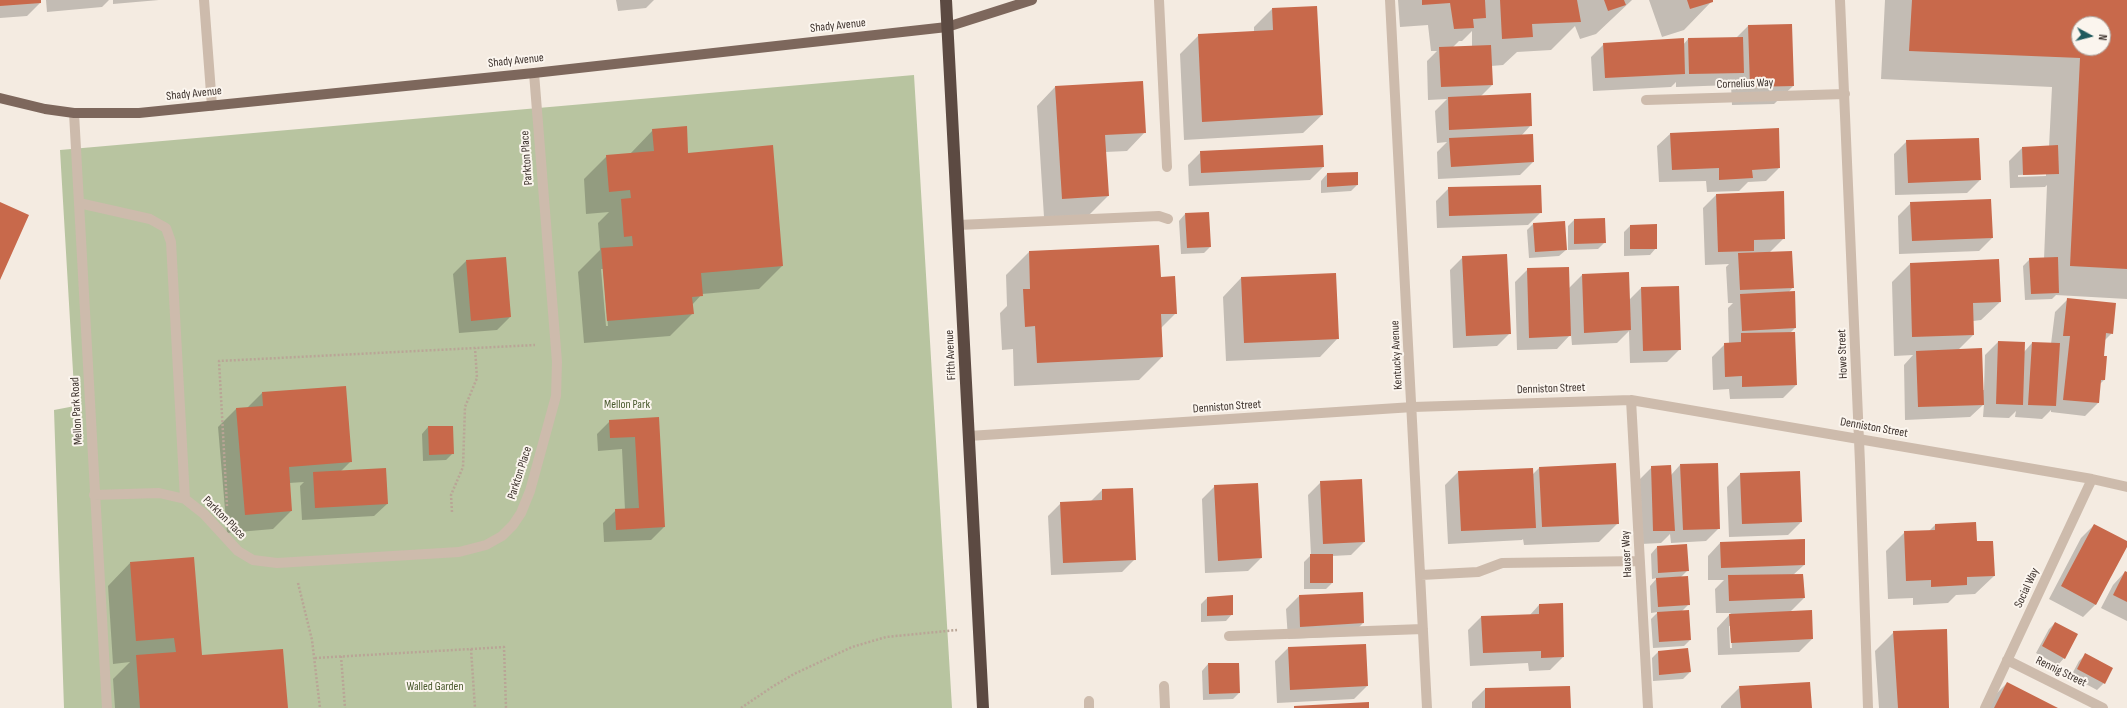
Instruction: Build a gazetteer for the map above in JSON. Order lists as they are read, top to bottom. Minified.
{"streets":{"highway":["Fifth Avenue"],"main road":["Shady Avenue"],"street":["Cornelius Way","Parkton Place","Howe Street","Kentucky Avenue","Denniston Street","Mellon Park Road","Hauser Way","Social Way","Rennig Street"]},"crossings":[["Shady Avenue","Parkton Place"],["Shady Avenue","Fifth Avenue"],["Shady Avenue","Mellon Park Road"],["Cornelius Way","Howe Street"],["Parkton Place","Mellon Park Road"],["Howe Street","Denniston Street"],["Fifth Avenue","Denniston Street"],["Kentucky Avenue","Denniston Street"],["Denniston Street","Hauser Way"],["Denniston Street","Social Way"],["Social Way","Rennig Street"]],"parks":["Mellon Park","Walled Garden"],"north":"right"}
